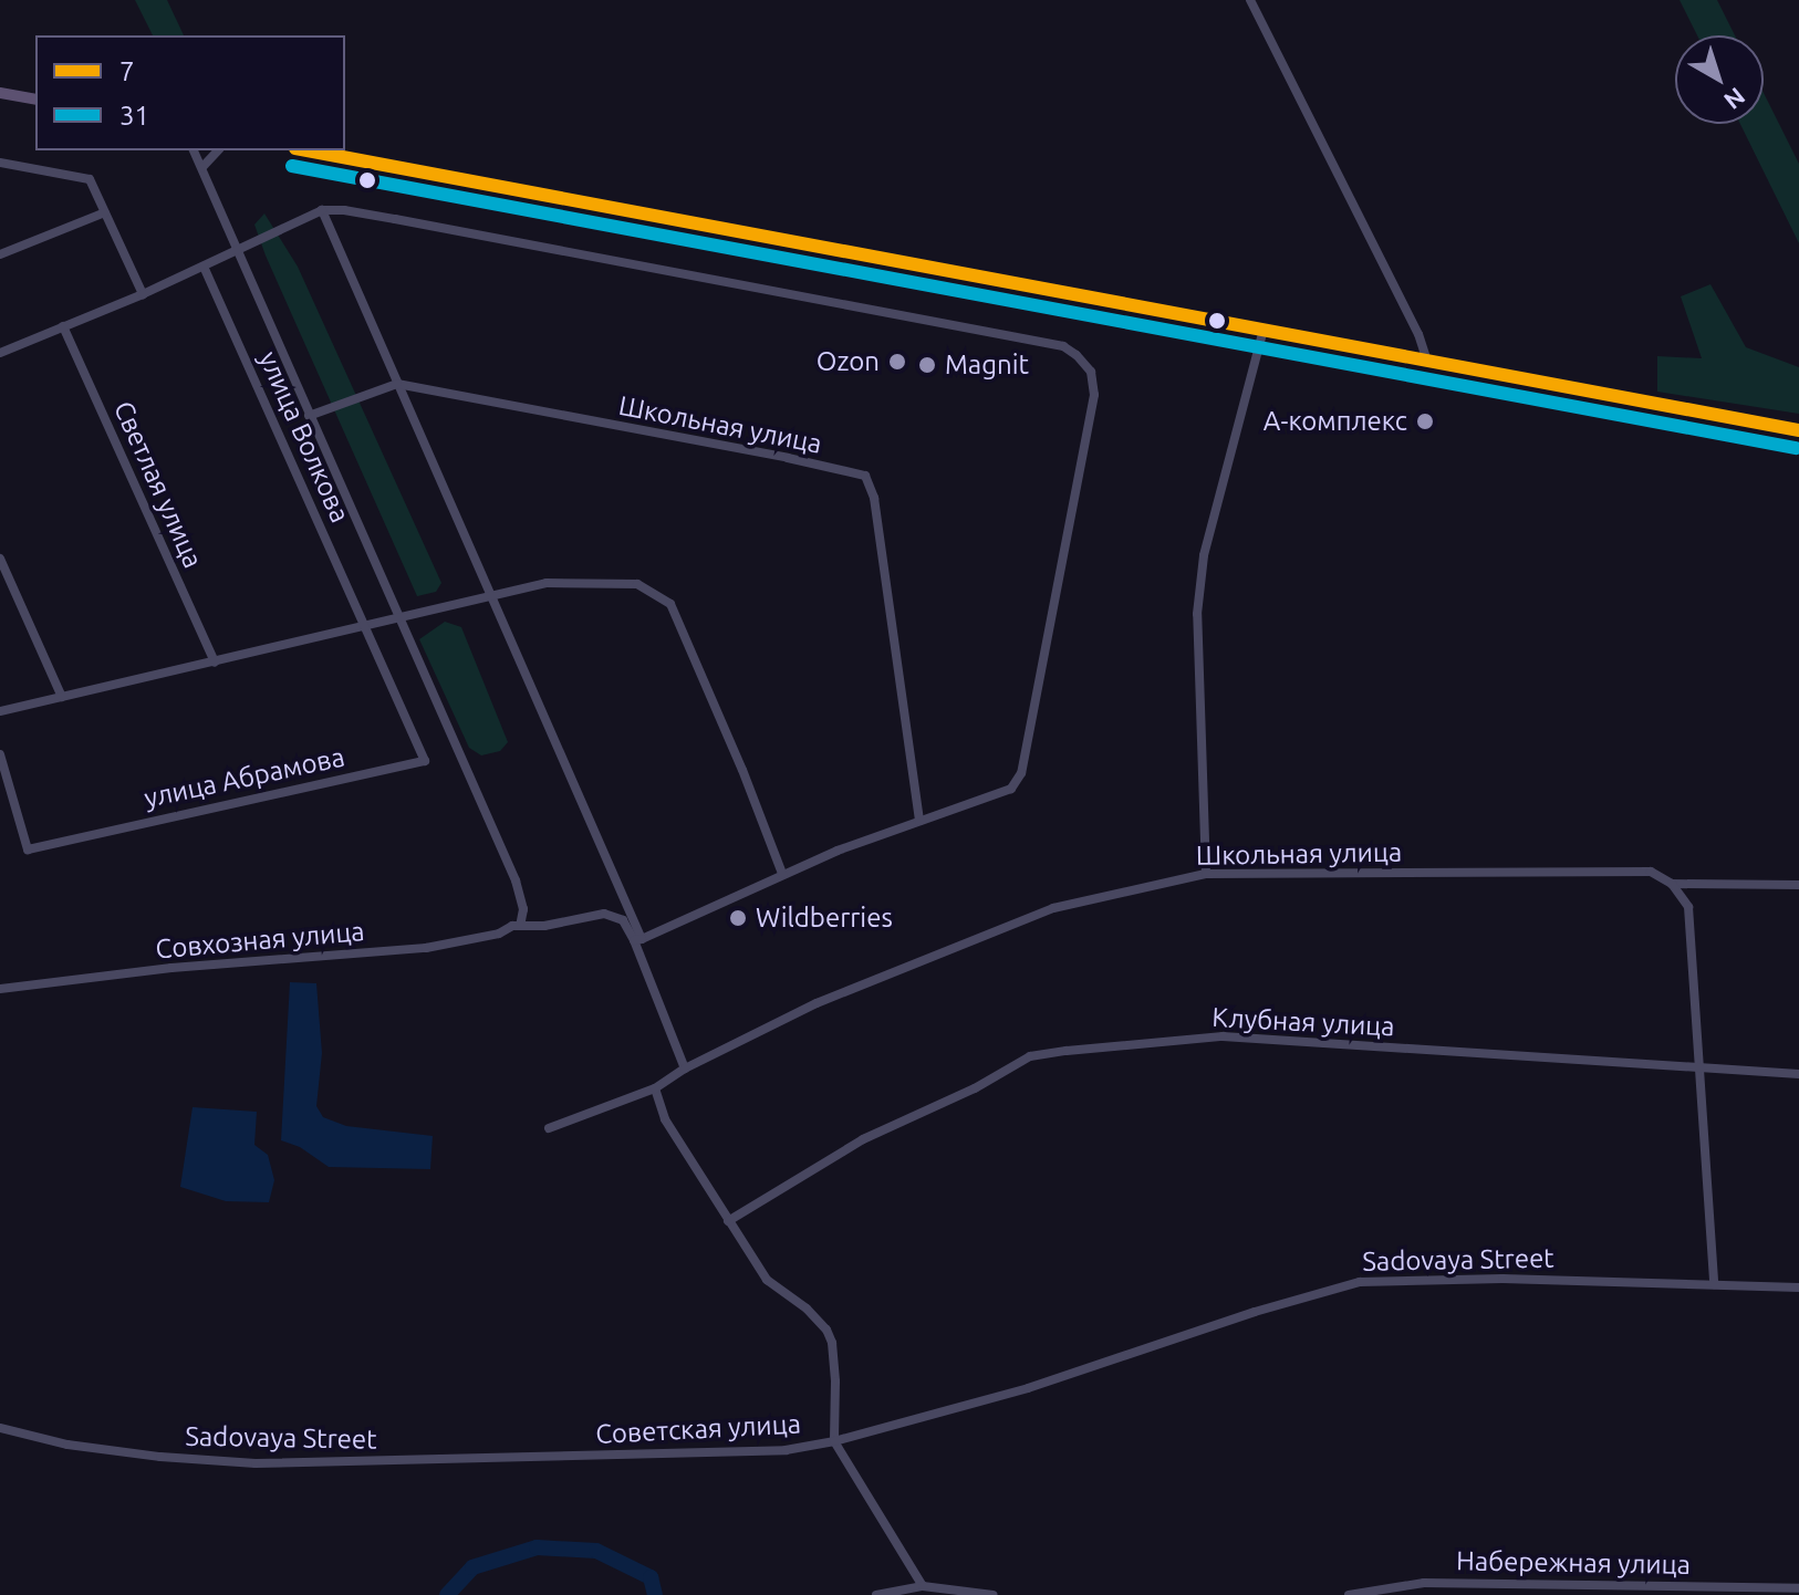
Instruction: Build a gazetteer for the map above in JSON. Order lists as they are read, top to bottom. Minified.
{"streets":{"street":["Школьная улица","улица Волкова","Светлая улица","улица Абрамова","Совхозная улица","Клубная улица","Sadovaya Street","Набережная улица"]},"crossings":[["улица Волкова","улица Абрамова"]],"places":["Ozon","Magnit","А-комплекс","Wildberries"],"lines":["transit line 7","transit line 31"],"legend":["7","31"],"north":"bottom right"}
